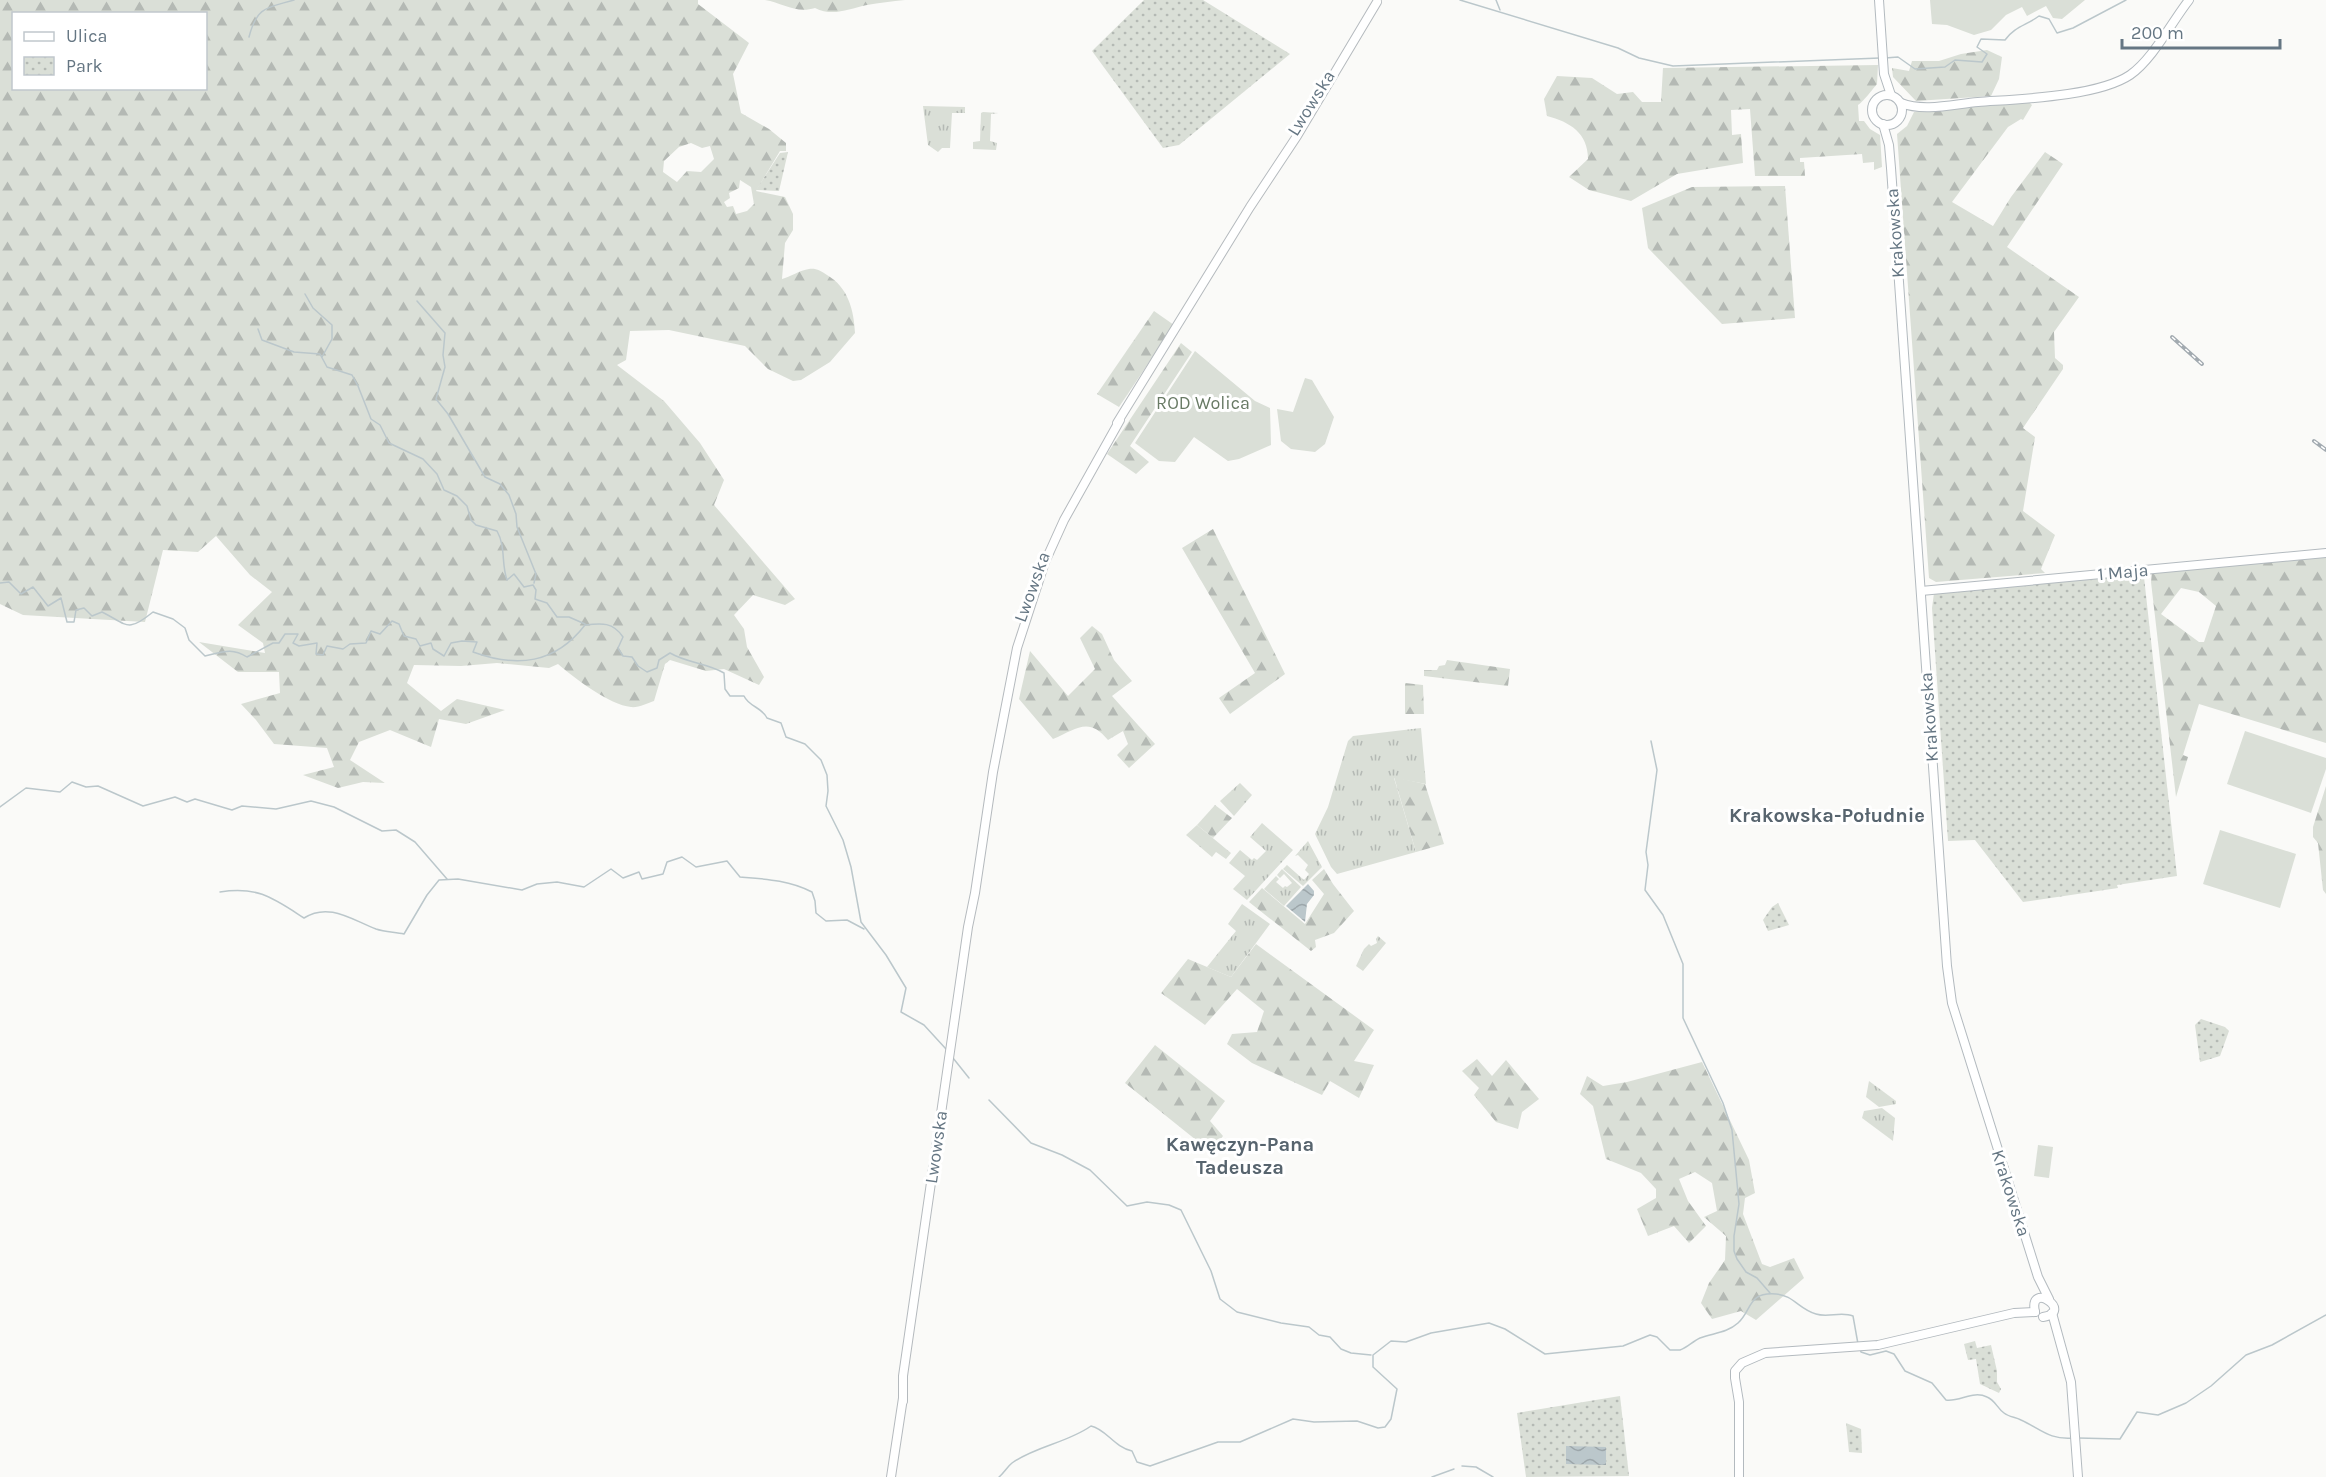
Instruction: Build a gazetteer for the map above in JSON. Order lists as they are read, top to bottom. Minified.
{"streets":{"main road":["Lwowska"],"street":["Krakowska","1 Maja"]},"crossings":[["Krakowska","1 Maja"]],"districts":["Krakowska-Południe","Kawęczyn-Pana Tadeusza"],"parks":["ROD Wolica"],"legend":["Ulica","Park"],"scale_bar":"200 m"}
